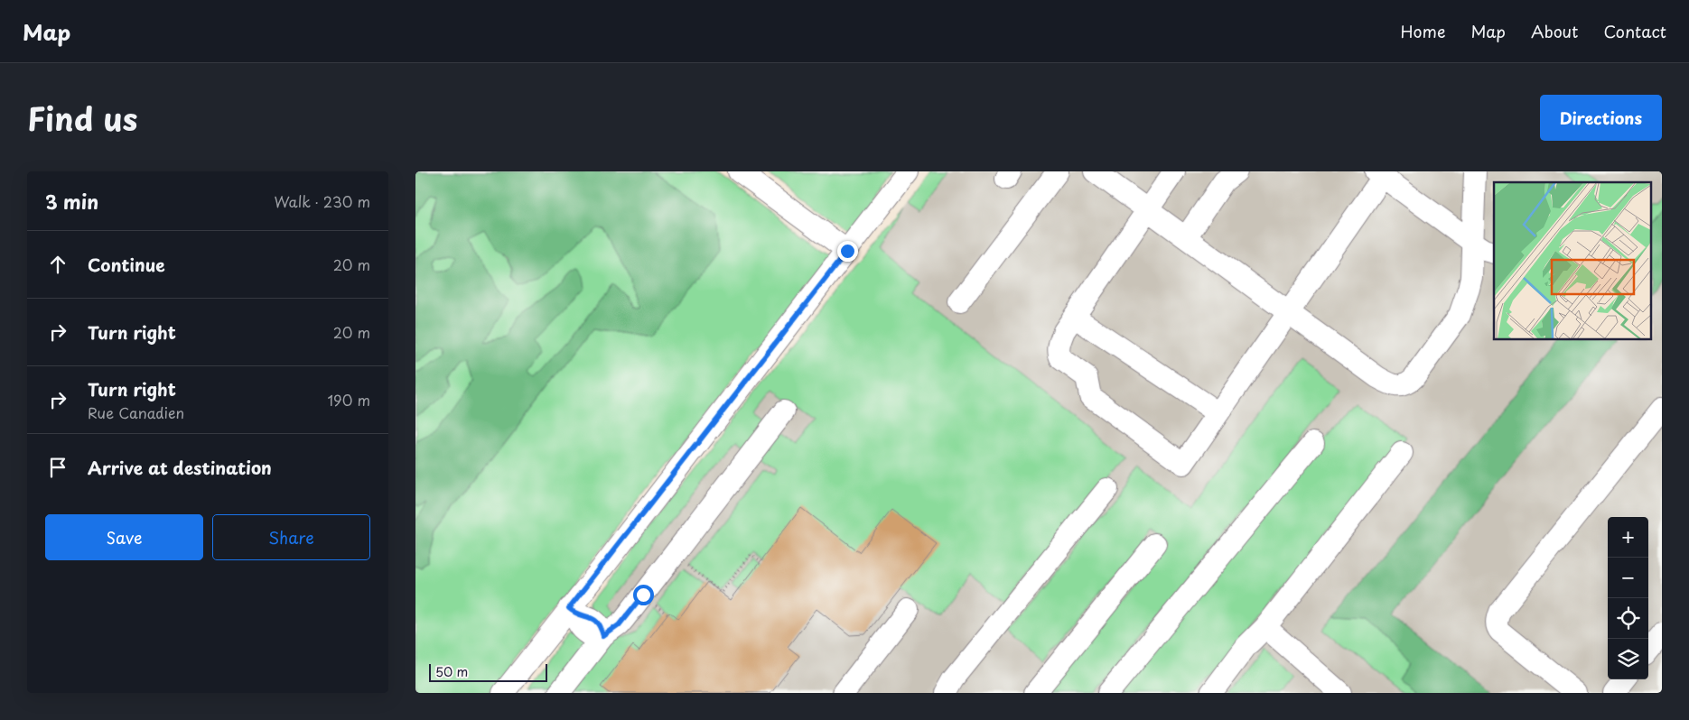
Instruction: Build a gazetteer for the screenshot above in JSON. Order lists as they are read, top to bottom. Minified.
{"scale_bar":"50 m","page":{"header":"Map","nav":["Home","Map","About","Contact"],"title":"Find us","buttons":["Directions",["Save","Share"]],"heading":["3 min","Walk · 230 m"],"list":[["Continue","20 m"],["Turn right","20 m"],["Turn right","Rue Canadien","190 m"],"Arrive at destination"],"map_buttons":["+","−"],"scale":"50 m"}}
